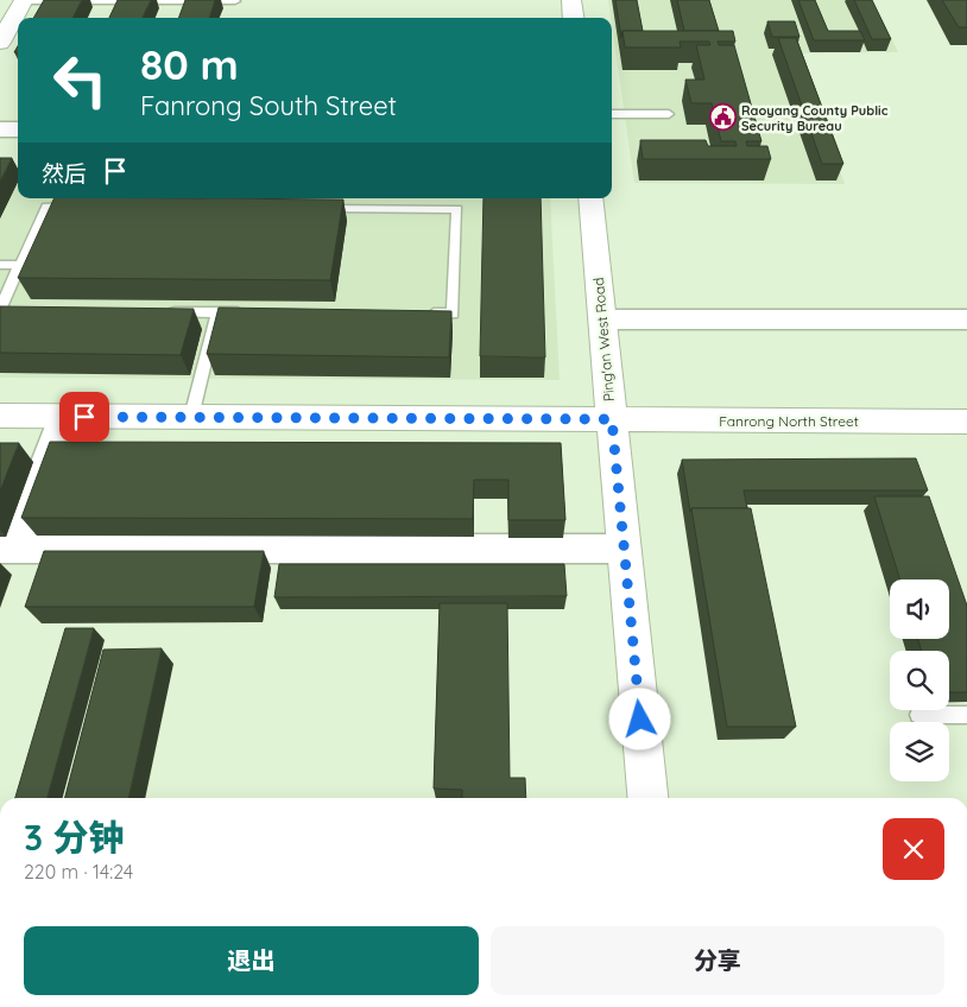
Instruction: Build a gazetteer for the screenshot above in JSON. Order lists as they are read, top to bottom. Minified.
{"streets":{"main road":["Ping'an West Road","Fanrong North Street"]},"crossings":[["Ping'an West Road","Fanrong North Street"]],"places":{"public building":["Raoyang County Public Security Bureau"]},"page":{"turn":["80 m","Fanrong South Street"],"then":"然后","heading":["3 分钟","220 m · 14:24"],"buttons":["退出","分享"]}}
